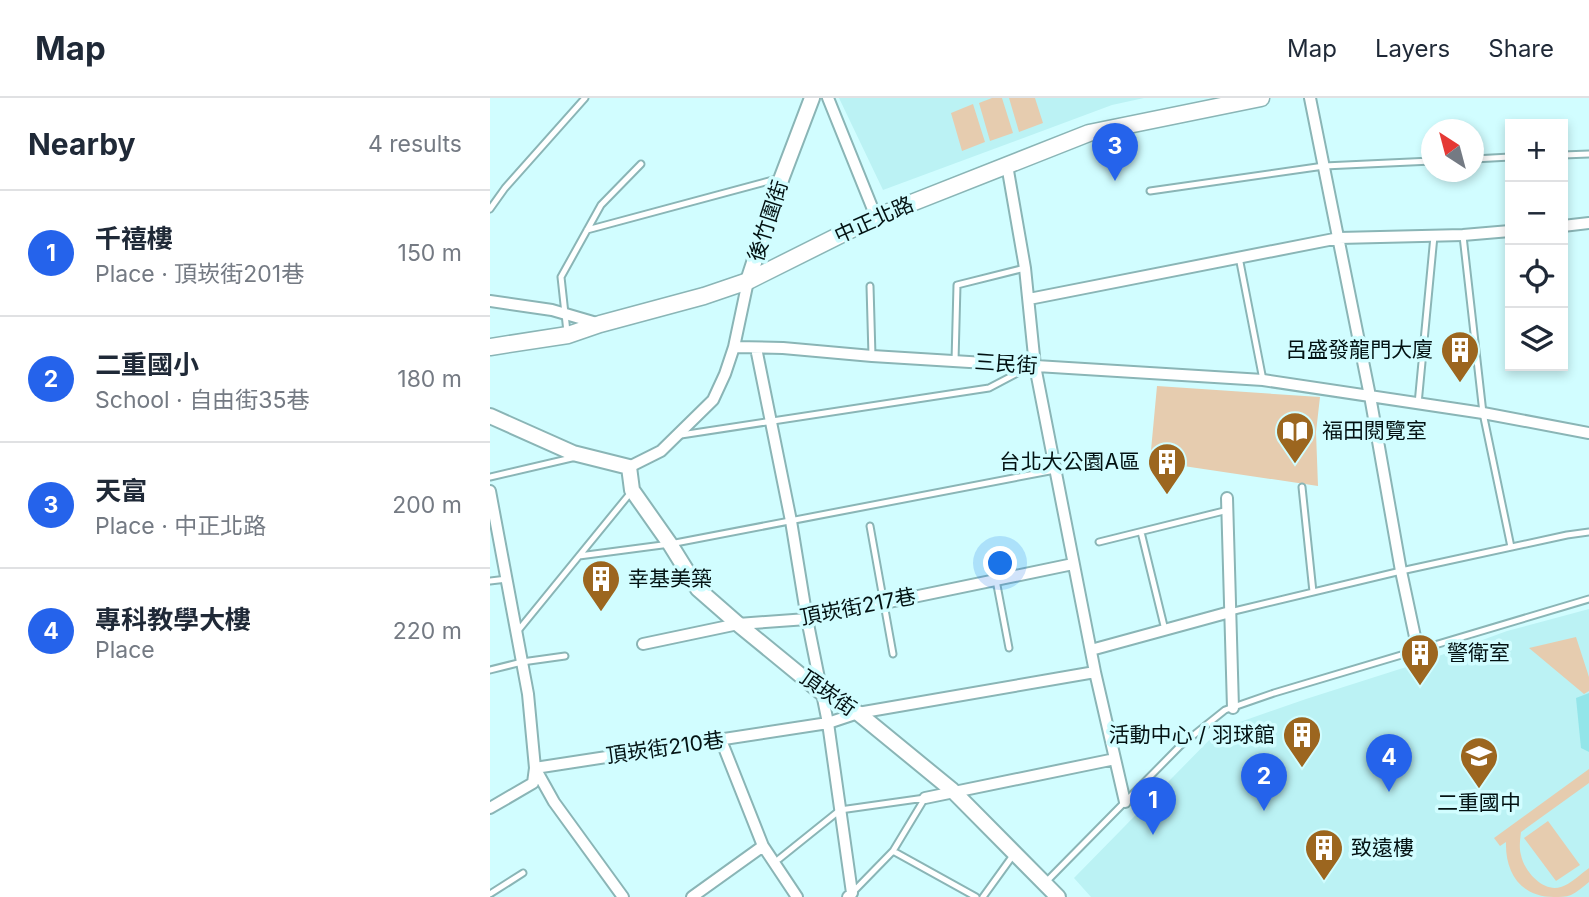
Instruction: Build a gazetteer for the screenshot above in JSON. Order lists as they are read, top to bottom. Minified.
{"streets":{"main road":["中正北路"],"street":["後竹圍街","三民街","頂崁街217巷","頂崁街","頂崁街210巷"]},"crossings":[["中正北路","後竹圍街"],["後竹圍街","三民街"],["頂崁街217巷","頂崁街"],["頂崁街","頂崁街210巷"]],"places":{"building":["呂盛發龍門大廈","台北大公園A區","幸基美築","警衛室","活動中心 / 羽球館","致遠樓"],"library":["福田閱覽室"],"school or university":["二重國中"]},"north":"top left","page":{"header":"Map","nav":["Map","Layers","Share"],"heading":["Nearby","4 results"],"map_buttons":["+","−"],"pins":["3","4","2","1"],"list":[{"mark":"1","name":"千禧樓","note":"Place · 頂崁街201巷","value":"150 m"},{"mark":"2","name":"二重國小","note":"School · 自由街35巷","value":"180 m"},{"mark":"3","name":"天富","note":"Place · 中正北路","value":"200 m"},{"mark":"4","name":"專科教學大樓","note":"Place","value":"220 m"}]}}
